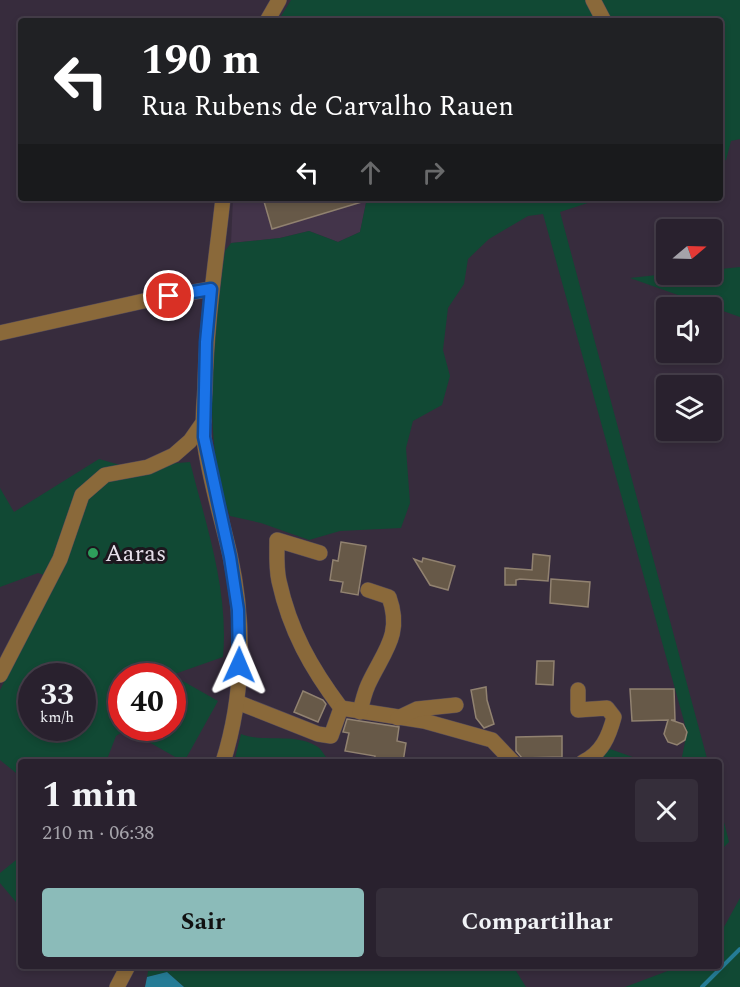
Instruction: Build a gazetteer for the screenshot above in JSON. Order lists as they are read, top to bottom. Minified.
{"places":["Aaras"],"north":"right","page":{"turn":["190 m","Rua Rubens de Carvalho Rauen"],"speed":"33 km/h","limit":"40","heading":["1 min","210 m · 06:38"],"buttons":["Sair","Compartilhar"]}}
